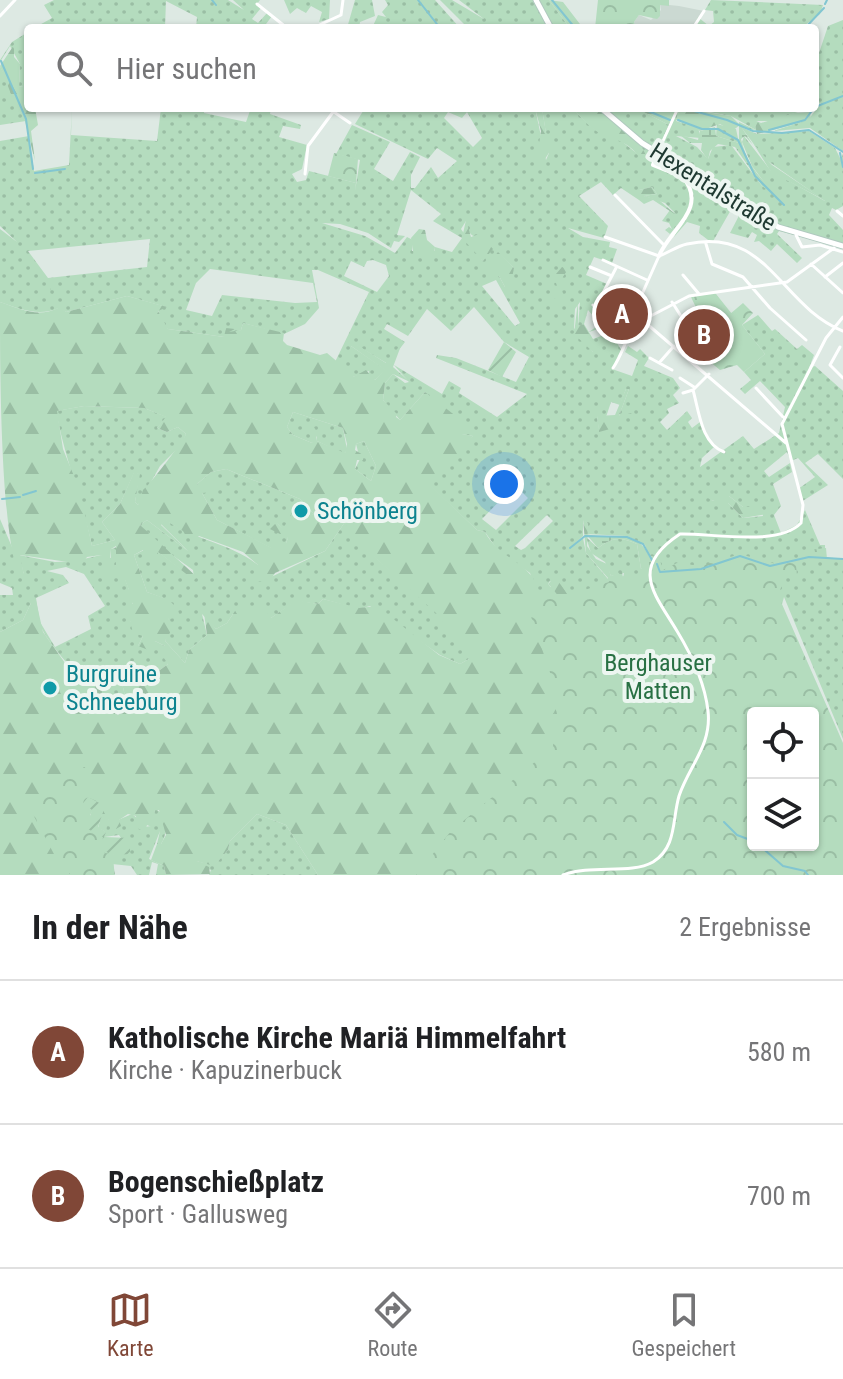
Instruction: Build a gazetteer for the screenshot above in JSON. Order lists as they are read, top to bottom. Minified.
{"streets":{"main road":["Hexentalstraße"]},"parks":["Berghauser Matten"],"places":["Schönberg","Burgruine Schneeburg"],"page":{"search":"Hier suchen","pins":["A","B"],"heading":["In der Nähe","2 Ergebnisse"],"list":[{"mark":"A","name":"Katholische Kirche Mariä Himmelfahrt","note":"Kirche · Kapuzinerbuck","value":"580 m"},{"mark":"B","name":"Bogenschießplatz","note":"Sport · Gallusweg","value":"700 m"}],"nav":["Karte","Route","Gespeichert"]}}
